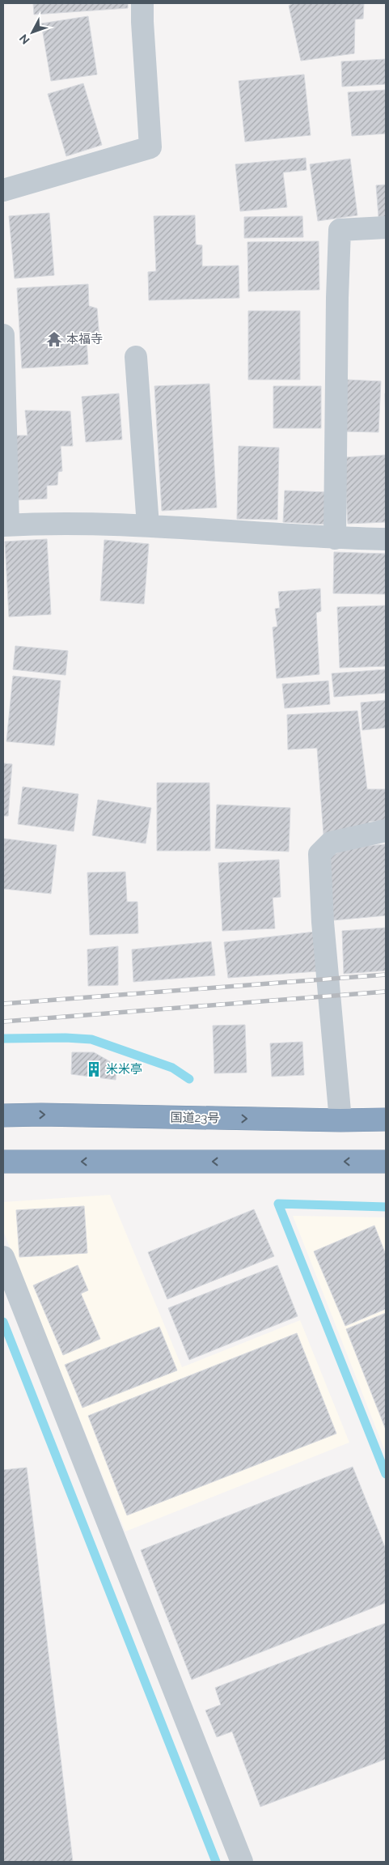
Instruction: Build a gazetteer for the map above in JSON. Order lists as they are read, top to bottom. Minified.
{"streets":{"highway":["国道23号"]},"places":{"temple":["本福寺"],"building":["米米亭"]},"north":"bottom left"}
